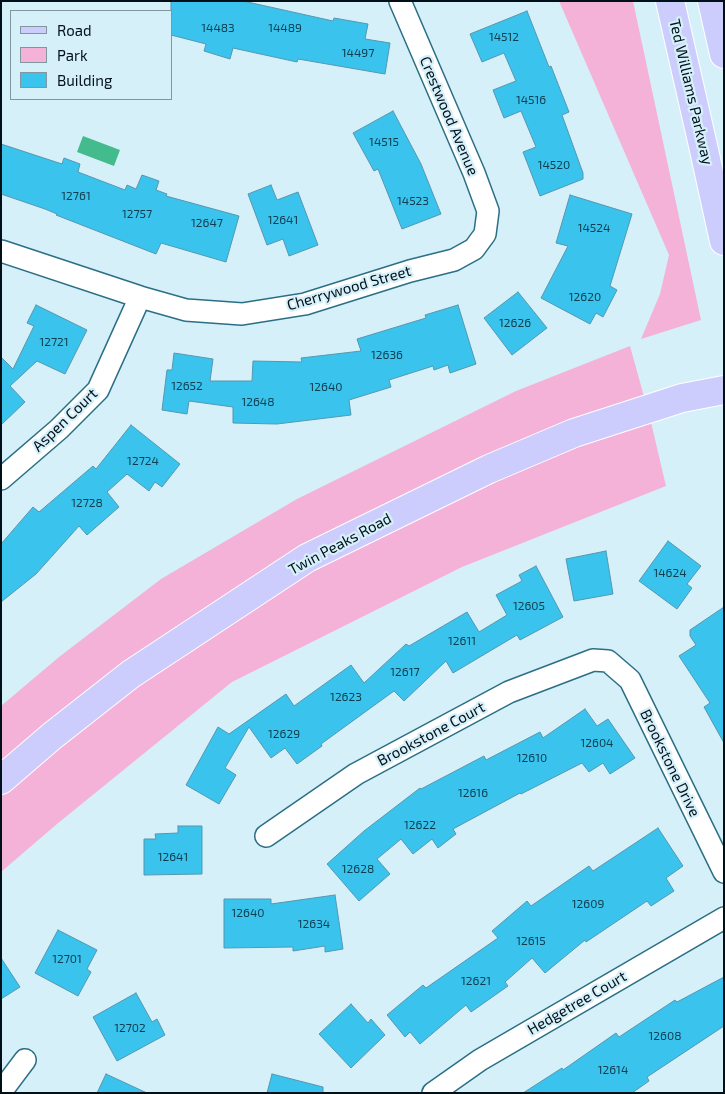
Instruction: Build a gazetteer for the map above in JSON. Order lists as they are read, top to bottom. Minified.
{"streets":{"main road":["Ted Williams Parkway","Twin Peaks Road"],"street":["Crestwood Avenue","Cherrywood Street","Aspen Court","Brookstone Court","Brookstone Drive","Hedgetree Court"]},"crossings":[["Crestwood Avenue","Cherrywood Street"],["Cherrywood Street","Aspen Court"],["Brookstone Court","Brookstone Drive"]],"house_numbers":["14483","14489","14512","14497","14516","14515","14520","12761","14523","12757","12641","12647","14524","12620","12626","12721","12636","12652","12640","12648","12724","12728","14624","12605","12611","12617","12623","12629","12604","12610","12616","12622","12641","12628","12609","12640","12634","12615","12701","12621","12702","12608","12614"],"legend":["Road","Park","Building"]}
